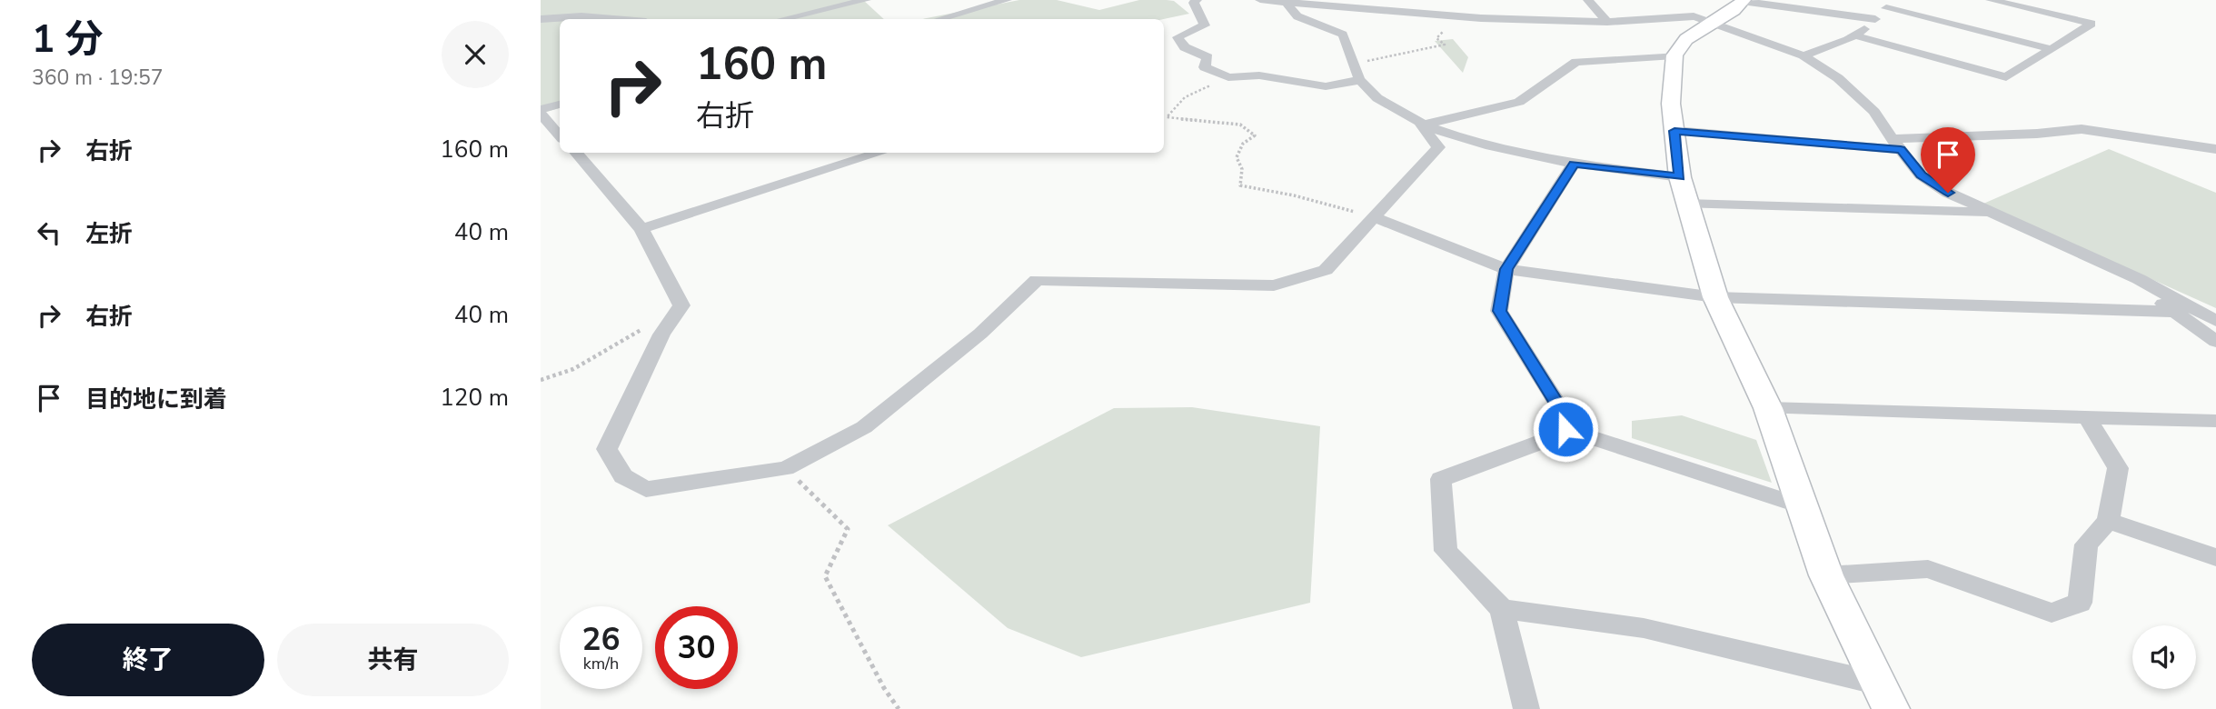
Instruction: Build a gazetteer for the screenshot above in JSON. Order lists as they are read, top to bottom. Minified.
{"page":{"heading":["1 分","360 m · 19:57"],"turn":["160 m","右折"],"list":[{"name":"右折","value":"160 m"},{"name":"左折","value":"40 m"},{"name":"右折","value":"40 m"},{"name":"目的地に到着","value":"120 m"}],"speed":"26 km/h","limit":"30","buttons":["終了","共有"]}}
